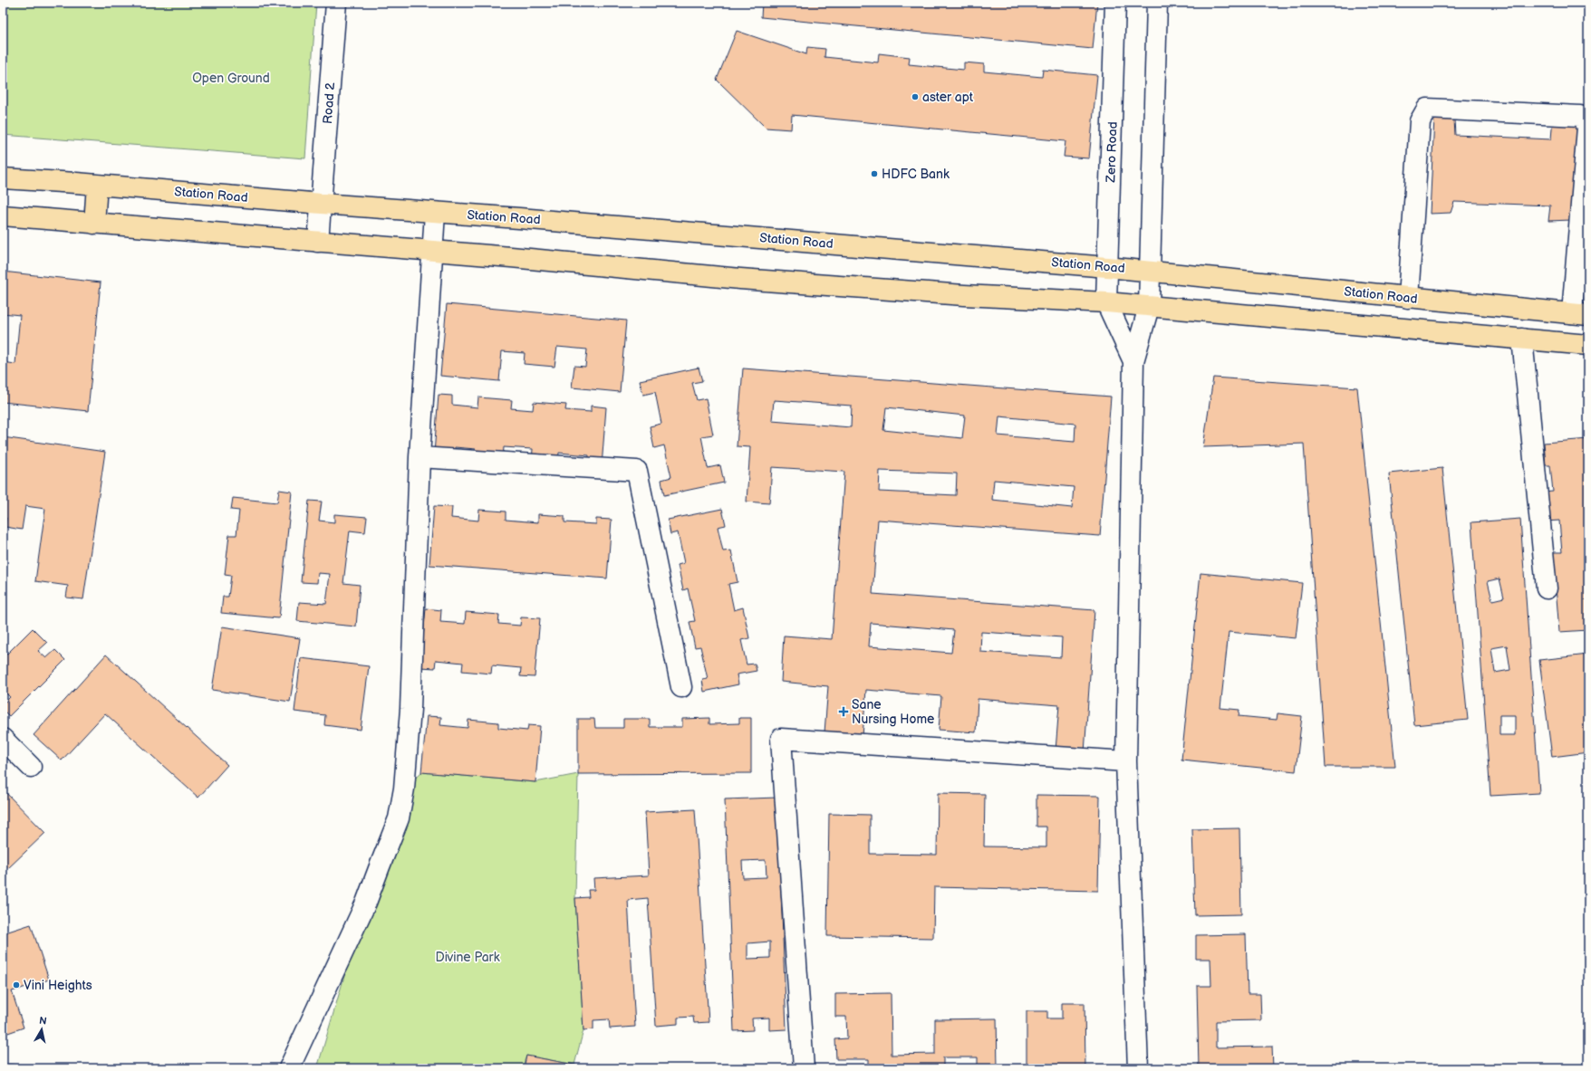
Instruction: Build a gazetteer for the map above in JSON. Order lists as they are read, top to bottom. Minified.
{"streets":{"main road":["Station Road"],"street":["Road 2","Zero Road"]},"crossings":[["Road 2","Station Road"],["Zero Road","Station Road"]],"parks":["Open Ground","Divine Park"],"places":{"other":["aster apt","HDFC Bank","Vini Heights"],"health":["Sane Nursing Home"]},"north":"top"}
